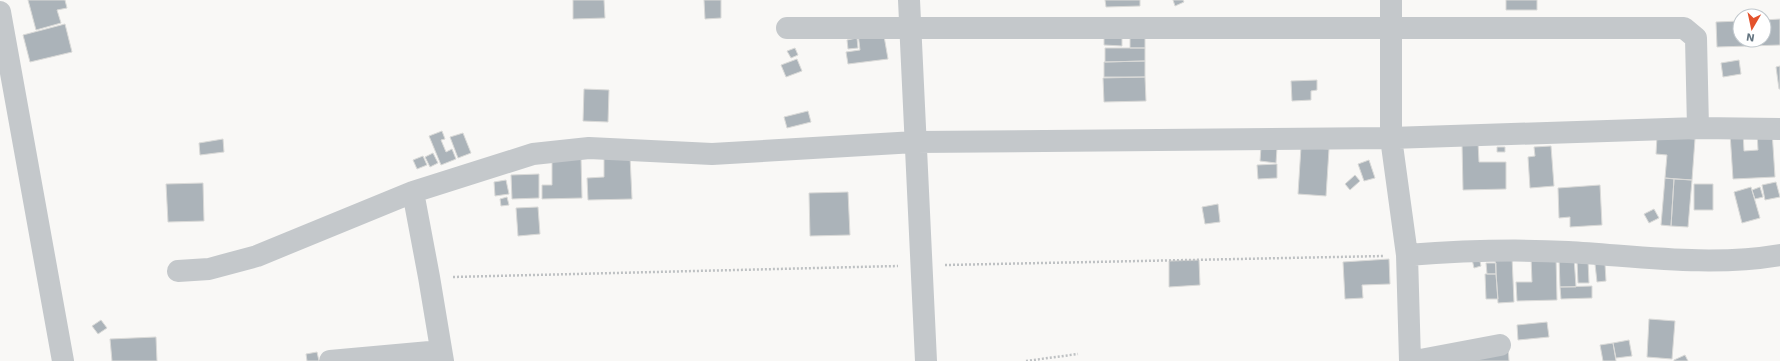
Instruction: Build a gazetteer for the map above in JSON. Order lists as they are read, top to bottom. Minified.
{"north":"bottom"}
